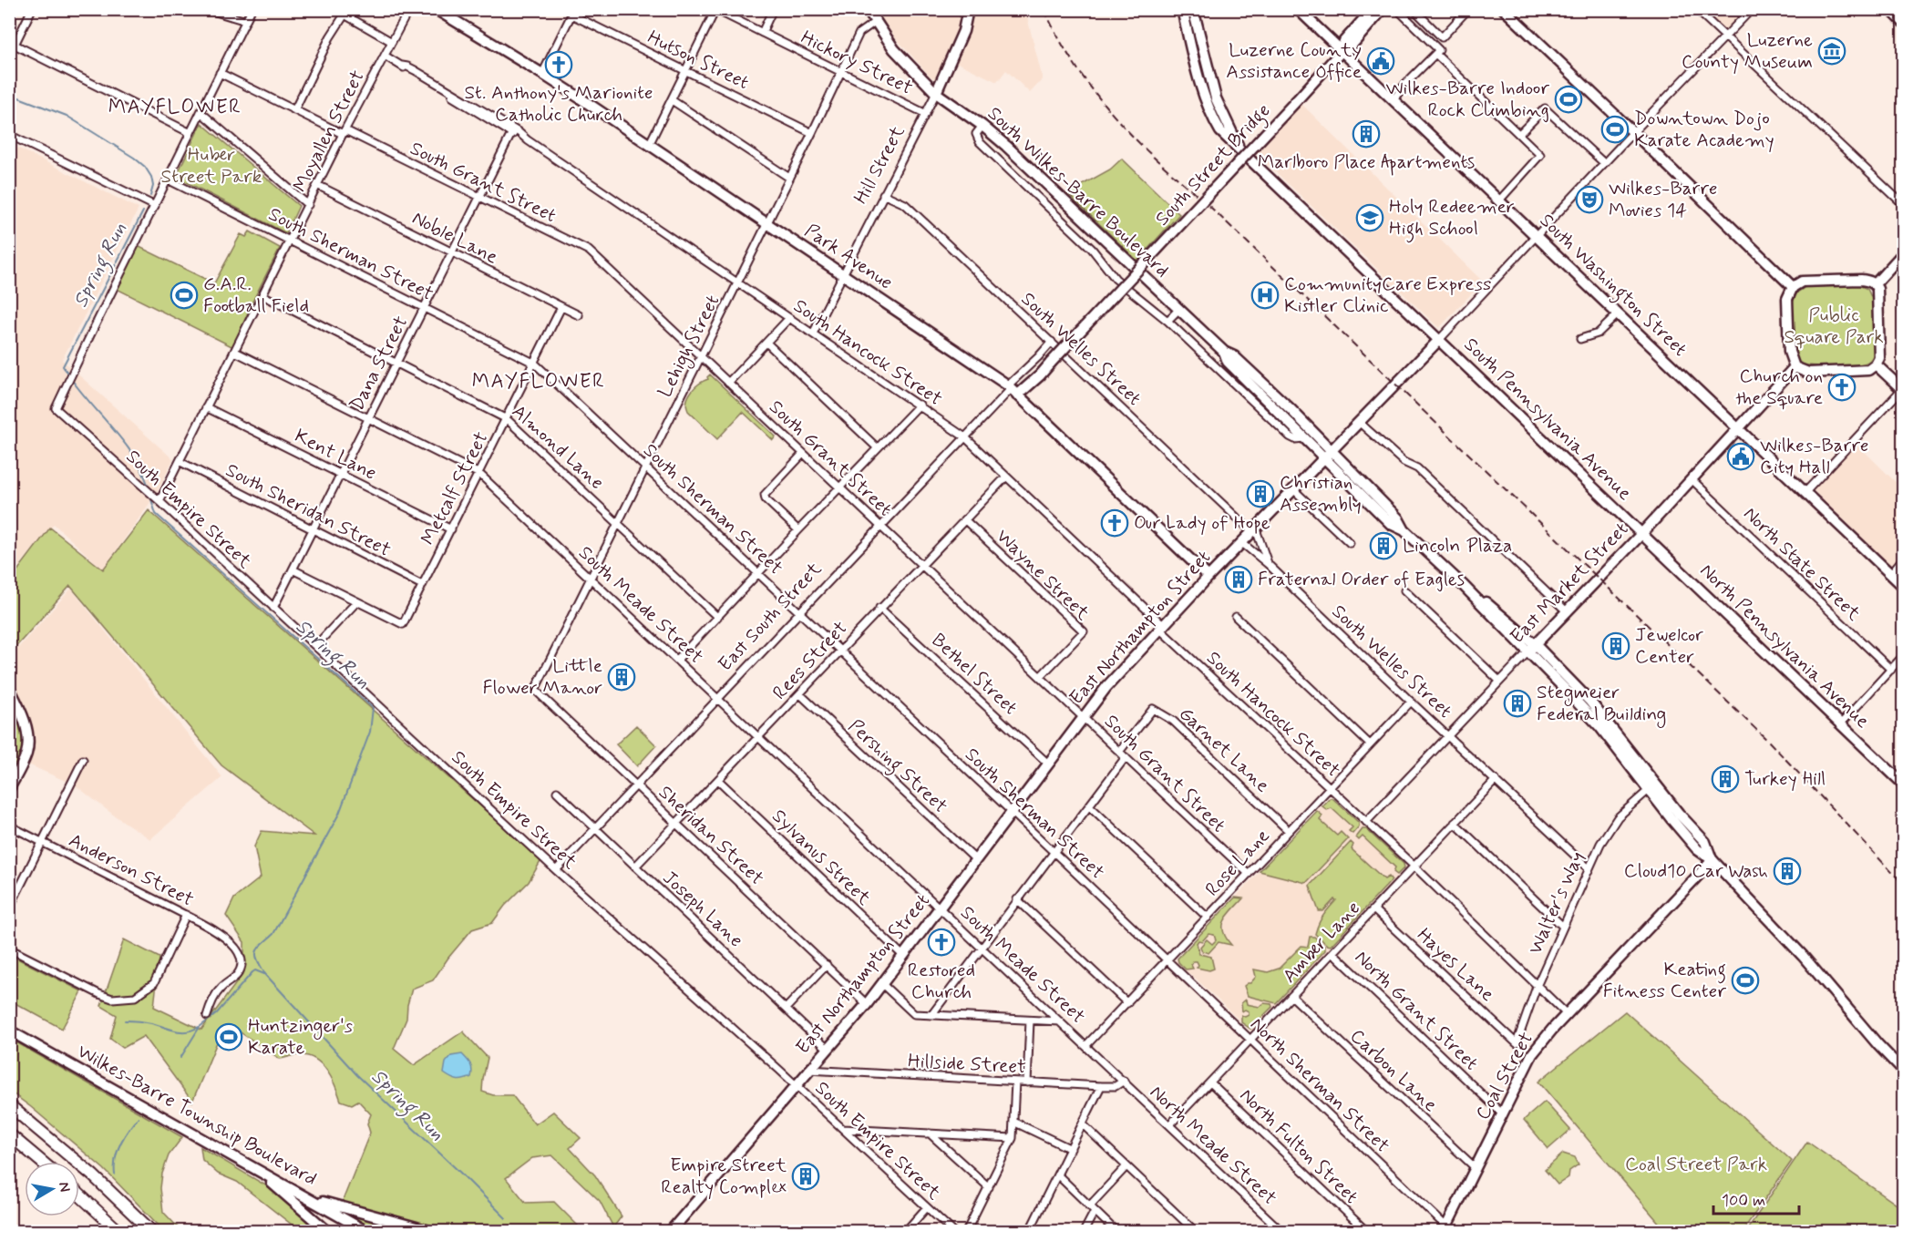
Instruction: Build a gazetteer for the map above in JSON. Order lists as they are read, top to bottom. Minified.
{"streets":{"main road":["Hill Street","South Street Bridge","South Wilkes-Barre Boulevard","Park Avenue","South Washington Street","South Pennsylvania Avenue","East Market Street","East Northampton Street","North Pennsylvania Avenue","Coal Street","Wilkes-Barre Township Boulevard"],"street":["Hutson Street","Hickory Street","Moyallen Street","South Grant Street","Noble Lane","South Sherman Street","Lehigh Street","South Welles Street","South Hancock Street","Dana Street","Almond Lane","Kent Lane","Metcalf Street","South Empire Street","South Sheridan Street","North State Street","Wayne Street","South Meade Street","East South Street","Rees Street","Bethel Street","Garnet Lane","Pershing Street","Sheridan Street","Sylvanus Street","Rose Lane","Anderson Street","Walter's Way","Joseph Lane","Amber Lane","Hayes Lane","North Grant Street","Hillside Street","Carbon Lane","North Sherman Street","North Meade Street","North Fulton Street"]},"crossings":[["Hutson Street","Lehigh Street"],["Hickory Street","Hill Street"],["Hickory Street","Lehigh Street"],["Moyallen Street","South Grant Street"],["Moyallen Street","Noble Lane"],["Moyallen Street","South Sherman Street"],["Moyallen Street","South Hancock Street"],["Moyallen Street","Almond Lane"],["Moyallen Street","Kent Lane"],["Moyallen Street","South Empire Street"],["Moyallen Street","South Sheridan Street"],["Moyallen Street","South Meade Street"],["Hill Street","South Wilkes-Barre Boulevard"],["Hill Street","Park Avenue"],["Hill Street","South Welles Street"],["Hill Street","South Hancock Street"],["South Street Bridge","Park Avenue"],["South Street Bridge","South Washington Street"],["South Street Bridge","East South Street"],["South Grant Street","Lehigh Street"],["South Grant Street","Dana Street"],["South Grant Street","Wayne Street"],["South Grant Street","East South Street"],["South Grant Street","East Northampton Street"],["South Grant Street","Rees Street"],["South Grant Street","Garnet Lane"],["South Grant Street","Rose Lane"],["South Wilkes-Barre Boulevard","Lehigh Street"],["South Wilkes-Barre Boulevard","East Market Street"],["South Wilkes-Barre Boulevard","East Northampton Street"],["Noble Lane","Dana Street"],["Noble Lane","Metcalf Street"],["South Sherman Street","Lehigh Street"],["South Sherman Street","Dana Street"],["South Sherman Street","Metcalf Street"],["South Sherman Street","East South Street"],["South Sherman Street","East Northampton Street"],["South Sherman Street","Rees Street"],["South Sherman Street","Rose Lane"],["South Sherman Street","North Sherman Street"],["Park Avenue","Lehigh Street"],["Park Avenue","East South Street"],["Park Avenue","East Northampton Street"],["South Washington Street","East Market Street"],["South Washington Street","East Northampton Street"],["Lehigh Street","South Hancock Street"],["Lehigh Street","Almond Lane"],["Lehigh Street","South Meade Street"],["Lehigh Street","Sheridan Street"],["South Welles Street","East Market Street"],["South Welles Street","East South Street"],["South Welles Street","East Northampton Street"],["South Welles Street","Rose Lane"],["South Welles Street","Walter's Way"],["South Welles Street","Amber Lane"],["South Hancock Street","Dana Street"],["South Hancock Street","East Market Street"],["South Hancock Street","East South Street"],["South Hancock Street","East Northampton Street"],["South Hancock Street","Rees Street"],["South Hancock Street","Rose Lane"],["South Hancock Street","Walter's Way"],["South Hancock Street","Amber Lane"],["South Hancock Street","Coal Street"],["Dana Street","Almond Lane"],["Dana Street","Kent Lane"],["Dana Street","South Empire Street"],["Dana Street","South Sheridan Street"],["Dana Street","South Meade Street"],["South Pennsylvania Avenue","East Market Street"],["South Pennsylvania Avenue","East Northampton Street"],["South Pennsylvania Avenue","North Pennsylvania Avenue"],["Almond Lane","Metcalf Street"],["Kent Lane","Metcalf Street"],["Metcalf Street","South Sheridan Street"],["Metcalf Street","South Meade Street"],["South Empire Street","East South Street"],["South Empire Street","East Northampton Street"],["North State Street","East Market Street"],["Wayne Street","Rees Street"],["East Market Street","North Pennsylvania Avenue"],["South Meade Street","East South Street"],["South Meade Street","East Northampton Street"],["South Meade Street","Rees Street"],["South Meade Street","Rose Lane"],["South Meade Street","Hillside Street"],["South Meade Street","North Meade Street"],["East South Street","Sheridan Street"],["East South Street","Joseph Lane"],["East Northampton Street","Bethel Street"],["East Northampton Street","Pershing Street"],["East Northampton Street","Sheridan Street"],["East Northampton Street","Sylvanus Street"],["East Northampton Street","Joseph Lane"],["East Northampton Street","Hillside Street"],["Rees Street","Bethel Street"],["Rees Street","Pershing Street"],["Rees Street","Sheridan Street"],["Rees Street","Sylvanus Street"],["Rees Street","Joseph Lane"],["Garnet Lane","Rose Lane"],["Rose Lane","North Sherman Street"],["Walter's Way","Hayes Lane"],["Amber Lane","Hayes Lane"],["Amber Lane","North Grant Street"],["Amber Lane","Carbon Lane"],["Amber Lane","North Sherman Street"],["Amber Lane","North Meade Street"],["Amber Lane","North Fulton Street"],["North Grant Street","Coal Street"],["Hillside Street","North Meade Street"],["Carbon Lane","Coal Street"],["Coal Street","North Sherman Street"]],"districts":["MAYFLOWER","MAYFLOWER"],"water":["Spring Run"],"parks":["Huber Street Park","Public Square Park","Coal Street Park"],"places":{"museum":["Luzerne County Museum"],"public building":["Luzerne County Assistance Office","Wilkes-Barre City Hall"],"church":["St. Anthony's Marionite Catholic Church","Church on the Square","Our Lady of Hope","Restored Church"],"sports":["Wilkes-Barre Indoor Rock Climbing","Downtown Dojo Karate Academy","G.A.R. Football Field","Keating Fitness Center","Huntzinger's Karate"],"building":["Marlboro Place Apartments","Christian Assembly","Lincoln Plaza","Fraternal Order of Eagles","Jewelcor Center","Little Flower Manor","Stegmeier Federal Building","Turkey Hill","Cloud10 Car Wash","Empire Street Realty Complex"],"theatre":["Wilkes-Barre Movies 14"],"school or university":["Holy Redeemer High School"],"hospital":["CommunityCare Express Kistler Clinic"]},"scale_bar":"100 m","north":"right"}
